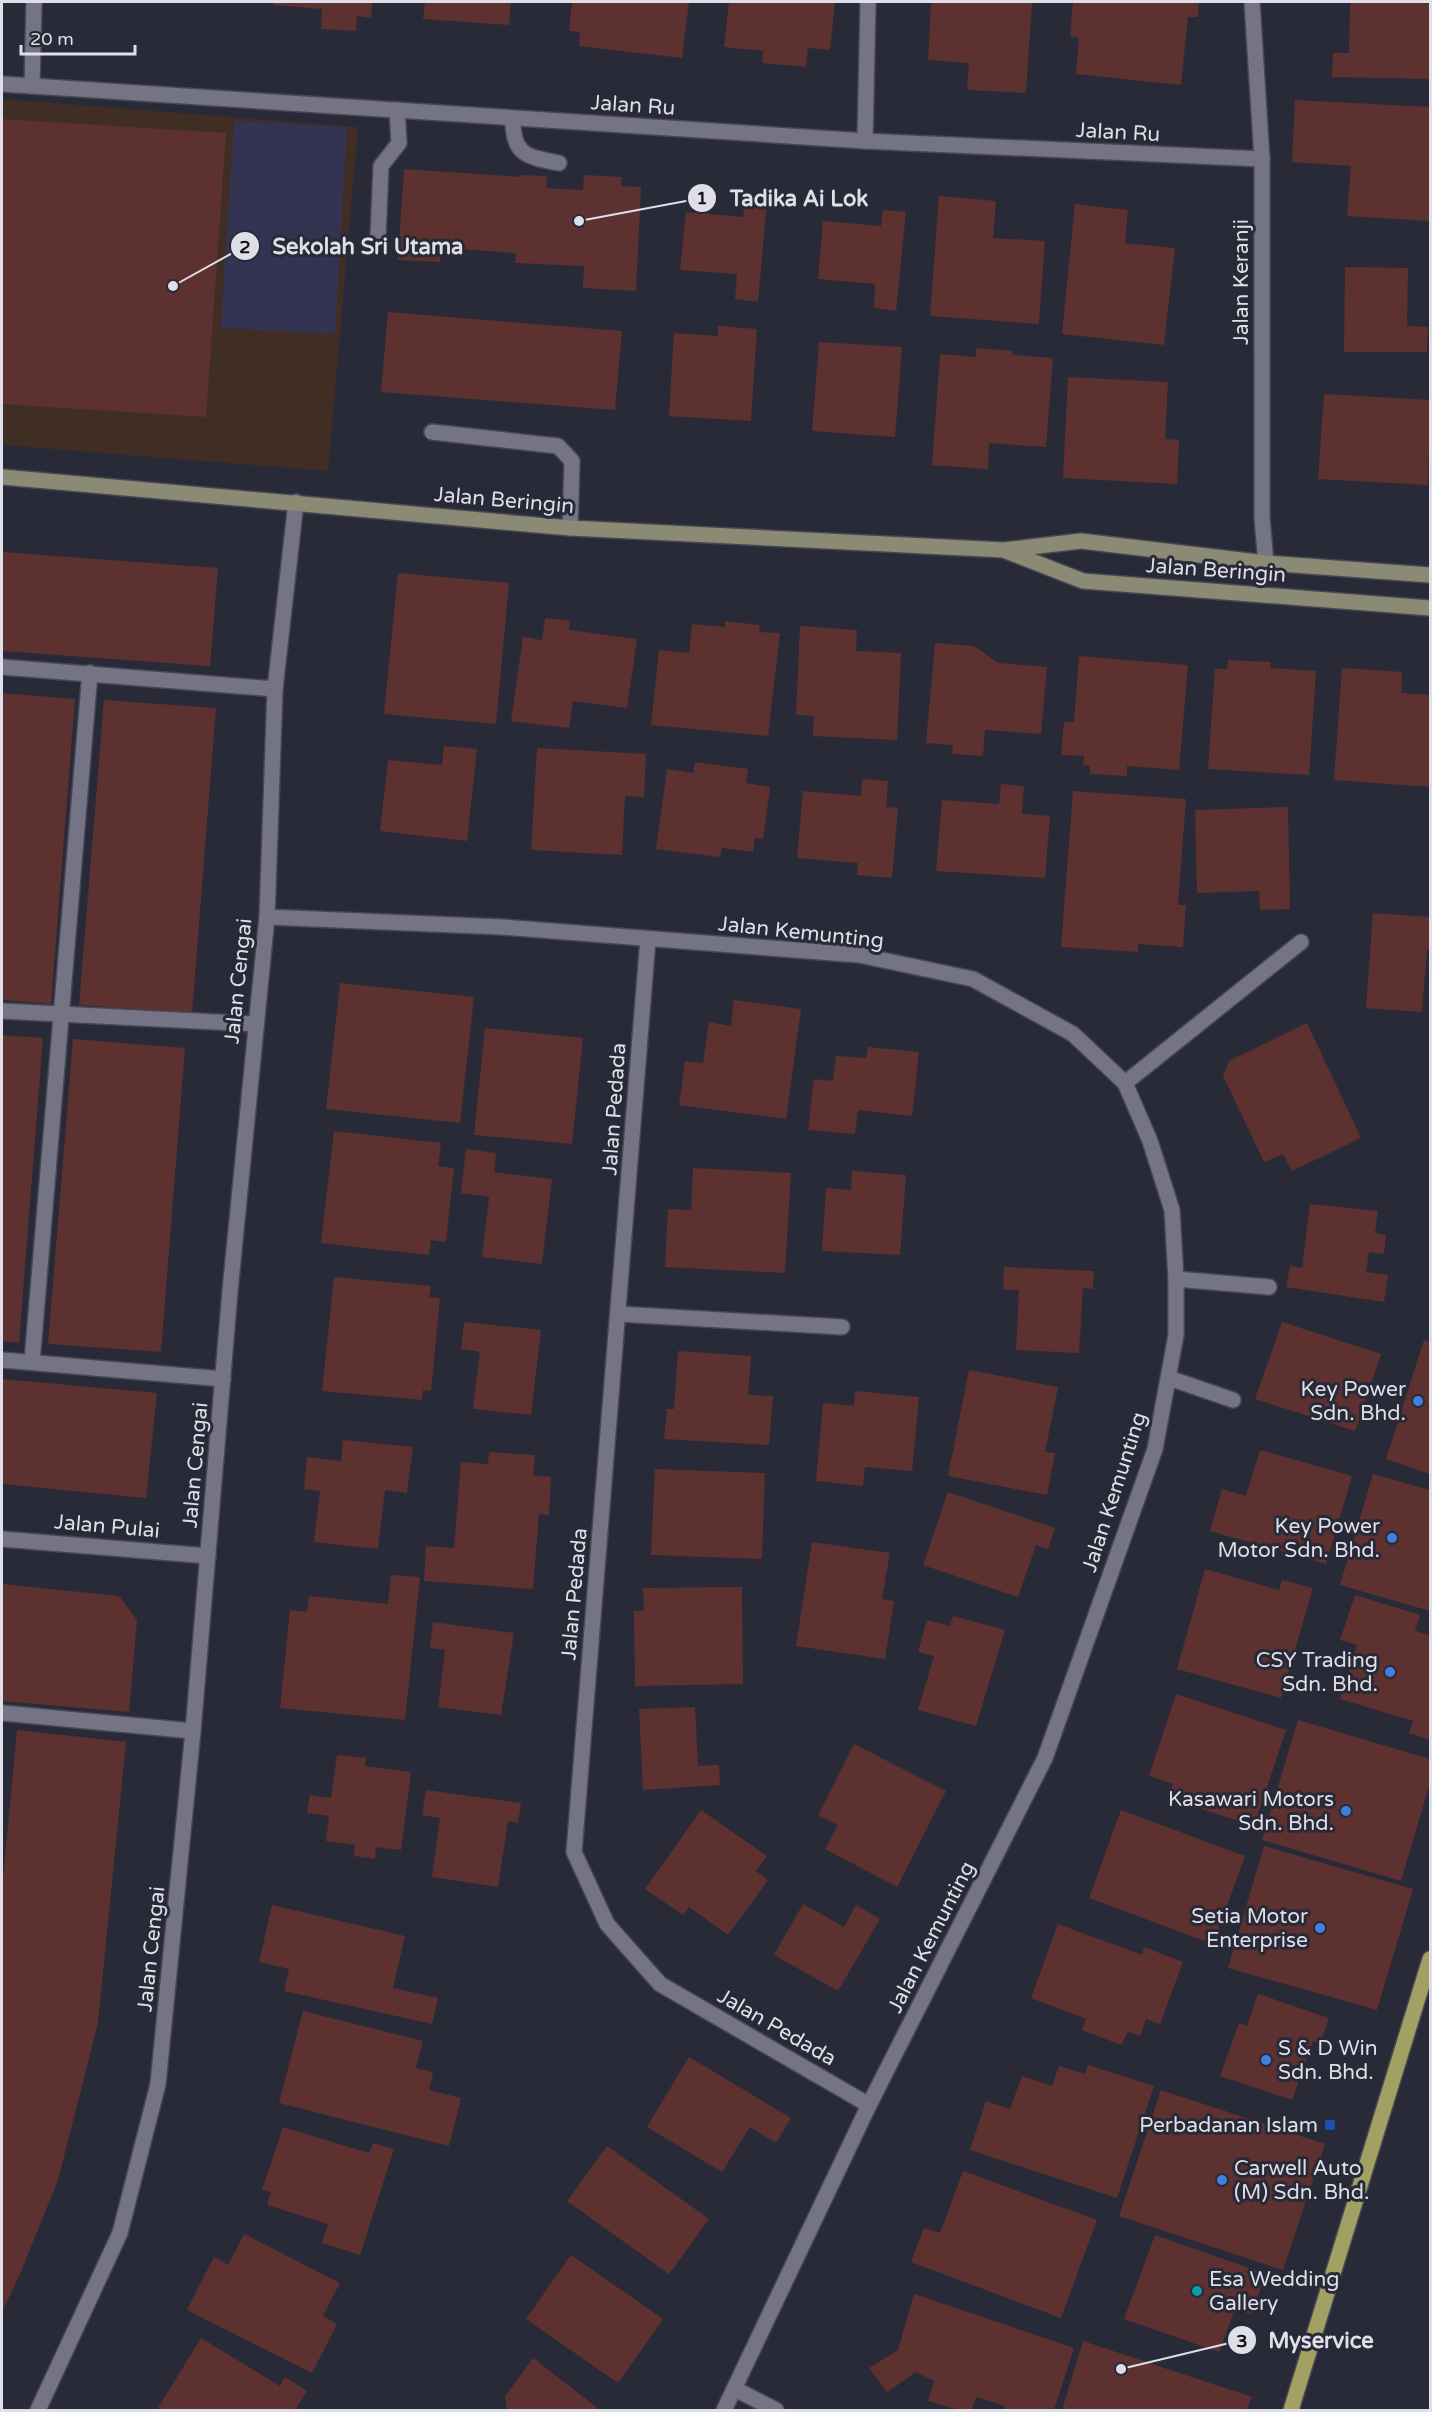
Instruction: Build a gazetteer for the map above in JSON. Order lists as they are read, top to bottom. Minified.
{"streets":{"street":["Jalan Ru","Jalan Keranji","Jalan Beringin","Jalan Kemunting","Jalan Cengai","Jalan Pedada","Jalan Pulai"]},"crossings":[["Jalan Ru","Jalan Keranji"],["Jalan Keranji","Jalan Beringin"],["Jalan Beringin","Jalan Cengai"],["Jalan Kemunting","Jalan Cengai"],["Jalan Kemunting","Jalan Pedada"],["Jalan Cengai","Jalan Pulai"]],"places":{"other":["Tadika Ai Lok","Sekolah Sri Utama","Key Power Sdn. Bhd.","Key Power Motor Sdn. Bhd.","CSY Trading Sdn. Bhd.","Kasawari Motors Sdn. Bhd.","Setia Motor Enterprise","S & D Win Sdn. Bhd.","Carwell Auto (M) Sdn. Bhd.","Esa Wedding Gallery","Myservice"],"transit":["Perbadanan Islam"]},"scale_bar":"20 m"}
